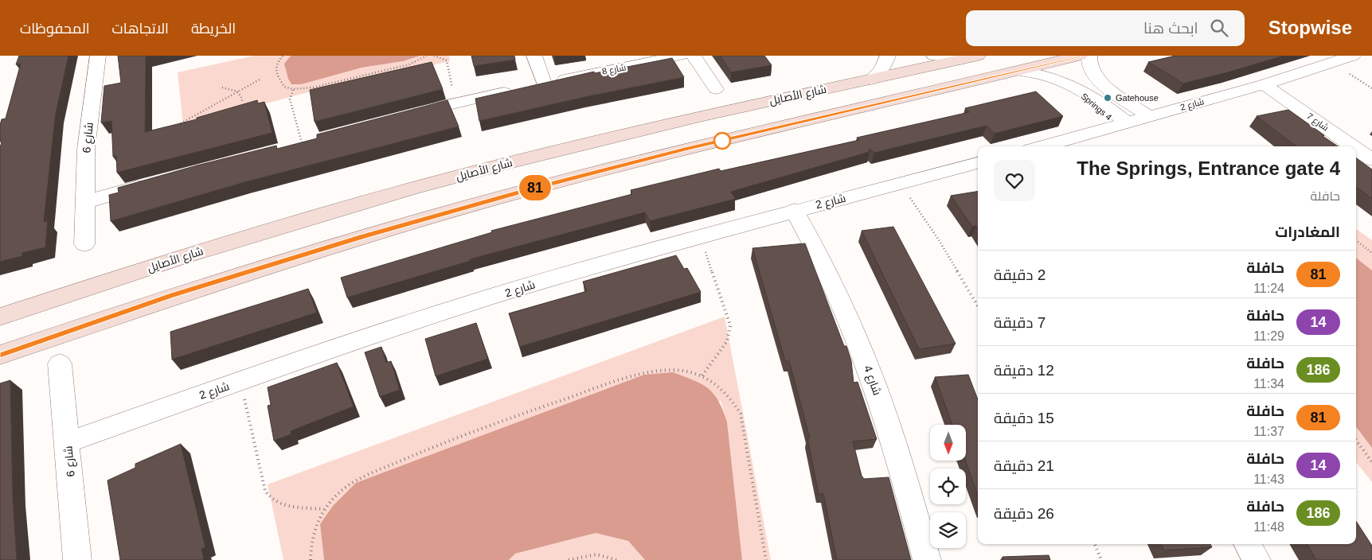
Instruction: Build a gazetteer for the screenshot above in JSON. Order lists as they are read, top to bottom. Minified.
{"streets":{"main road":["شارع الأصايل"],"street":["شارع 8","شارع 2","Springs 4","شارع 7","شارع 6","شارع 4"]},"crossings":[["شارع 2","Springs 4"],["شارع 2","شارع 7"],["شارع 2","شارع 6"],["شارع 2","شارع 4"]],"places":["Gatehouse"],"lines":["bus line 81"],"north":"bottom","page":{"header":"Stopwise","search":"ابحث هنا","nav":["الخريطة","الاتجاهات","المحفوظات"],"on_map":"81","heading":[["The Springs, Entrance gate 4","حافلة"],"المغادرات"],"list":[{"mark":"81","name":"حافلة","note":"11:24","value":"2 دقيقة"},{"mark":"14","name":"حافلة","note":"11:29","value":"7 دقيقة"},{"mark":"186","name":"حافلة","note":"11:34","value":"12 دقيقة"},{"mark":"81","name":"حافلة","note":"11:37","value":"15 دقيقة"},{"mark":"14","name":"حافلة","note":"11:43","value":"21 دقيقة"},{"mark":"186","name":"حافلة","note":"11:48","value":"26 دقيقة"}]}}
